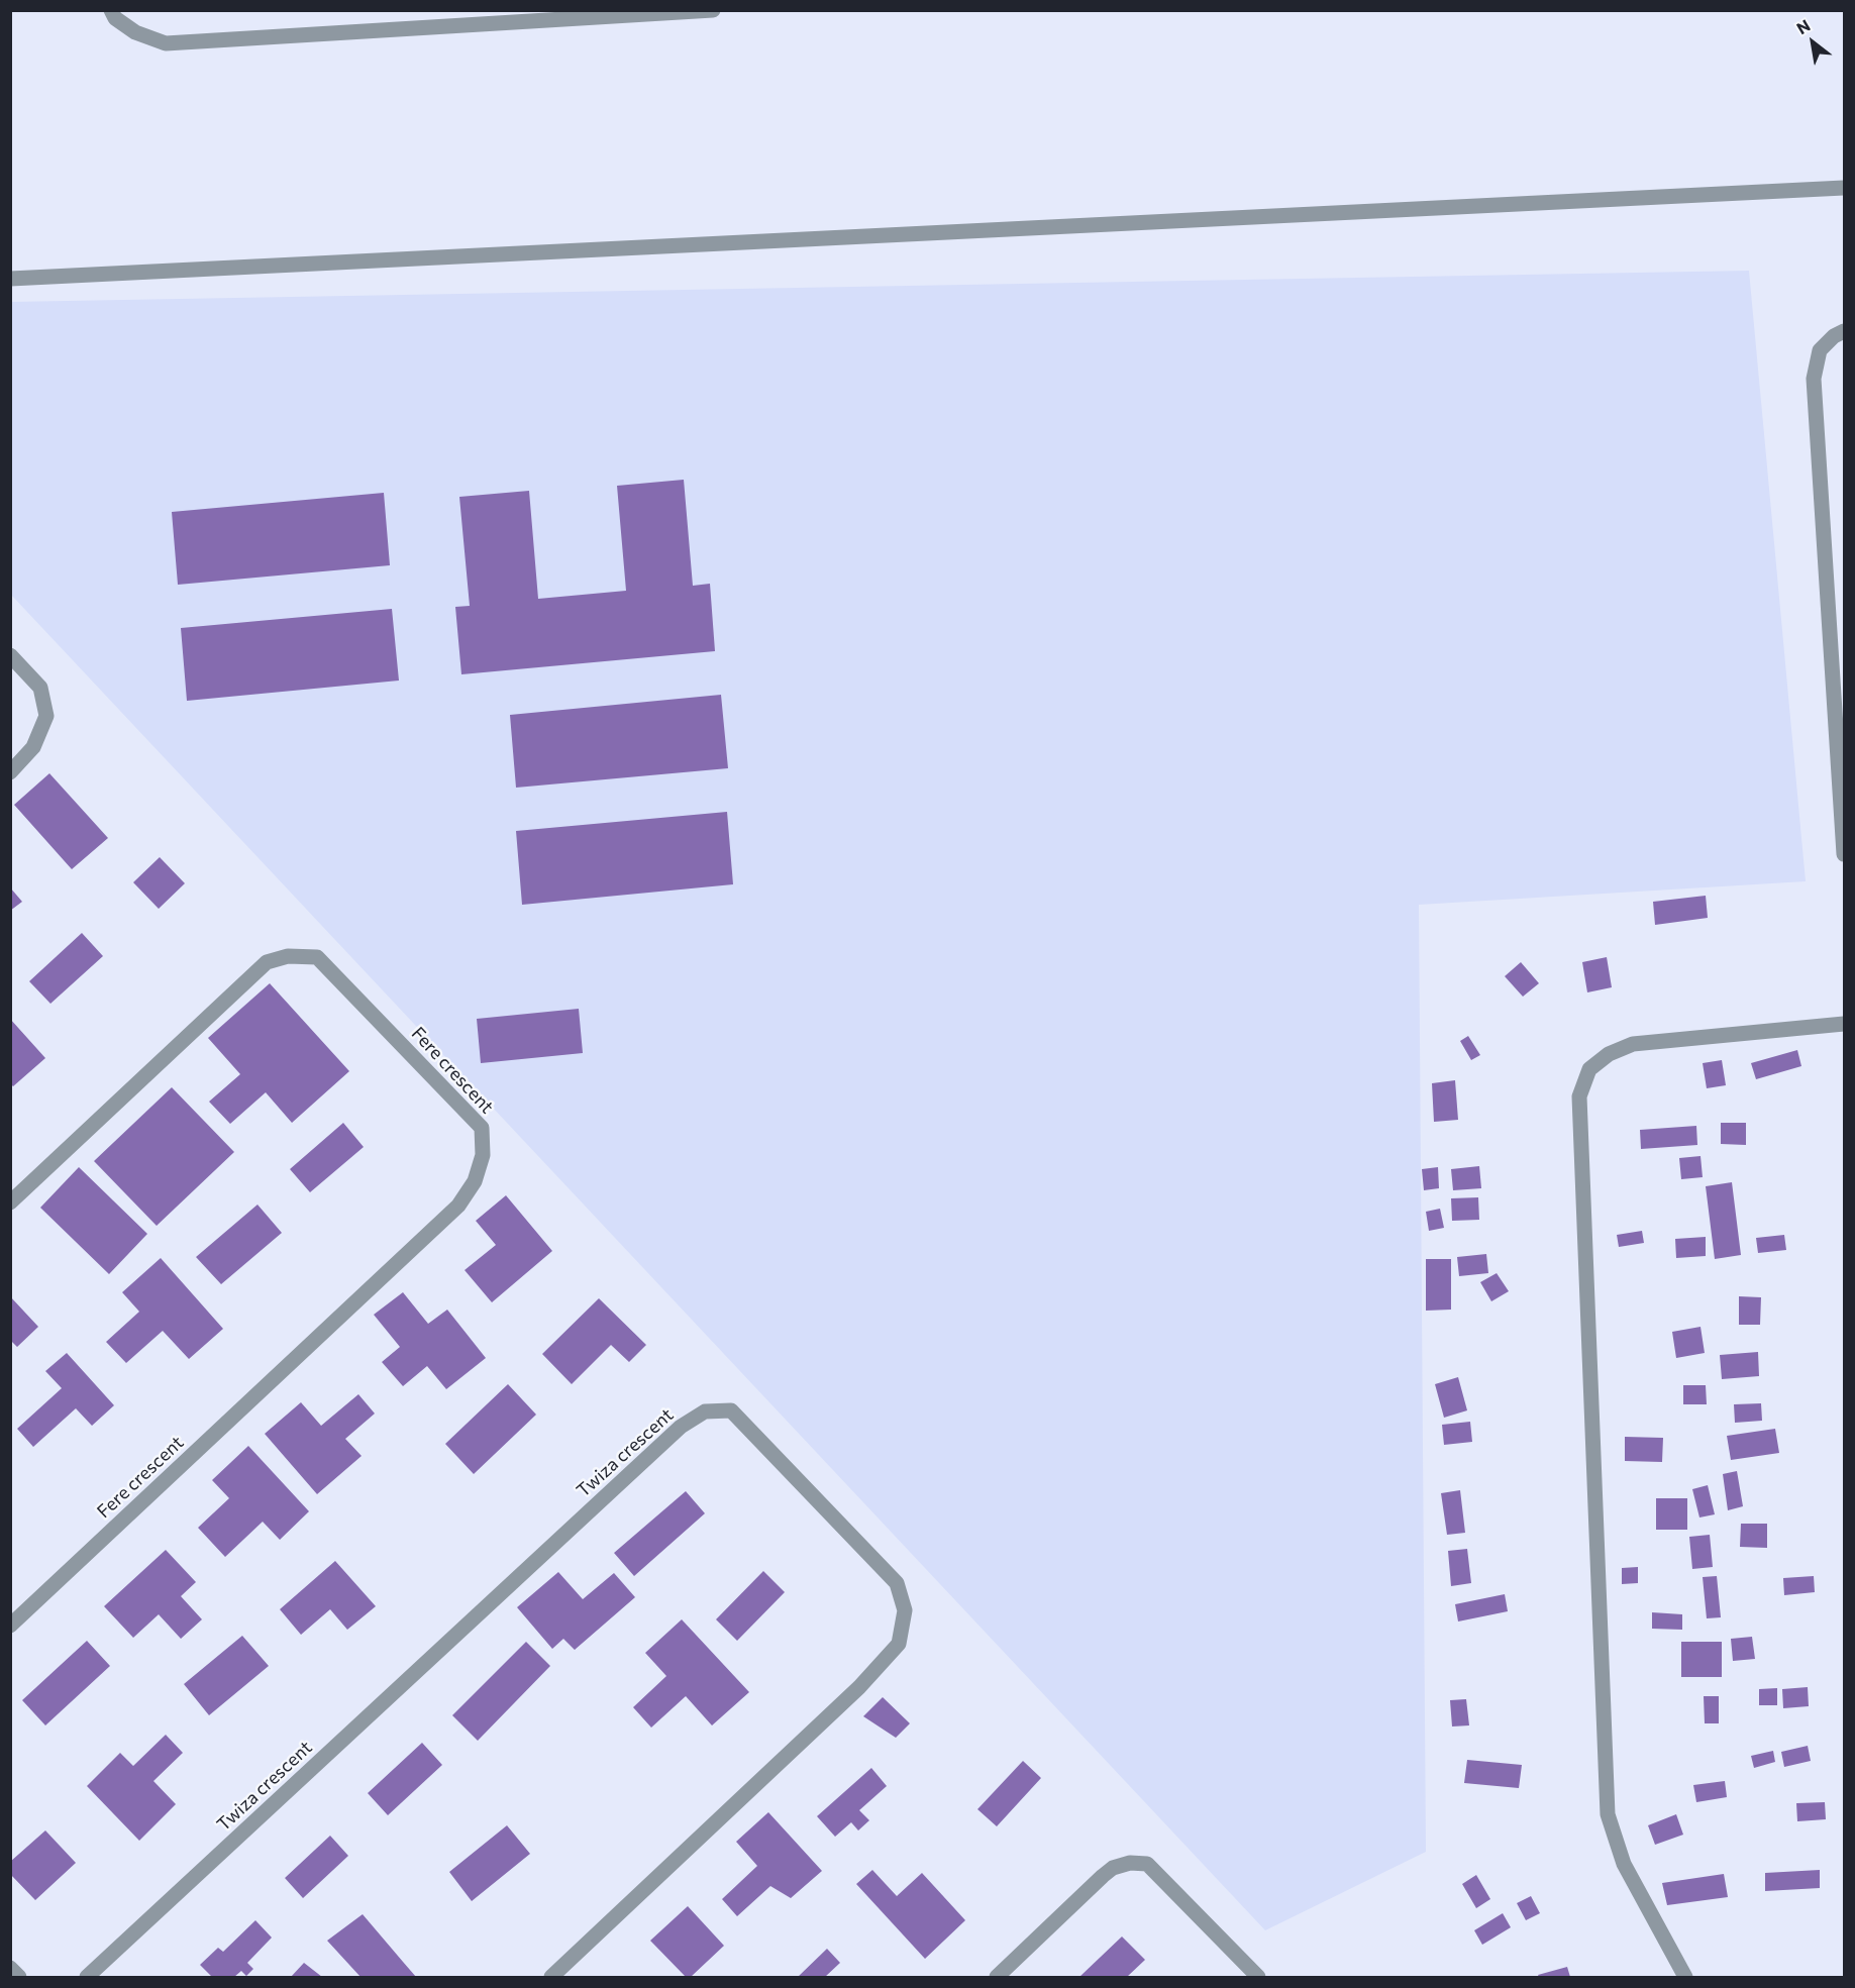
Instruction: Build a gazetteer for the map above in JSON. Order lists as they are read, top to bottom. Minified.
{"streets":{"street":["Fere crescent","Twiza crescent"]},"north":"top left"}
